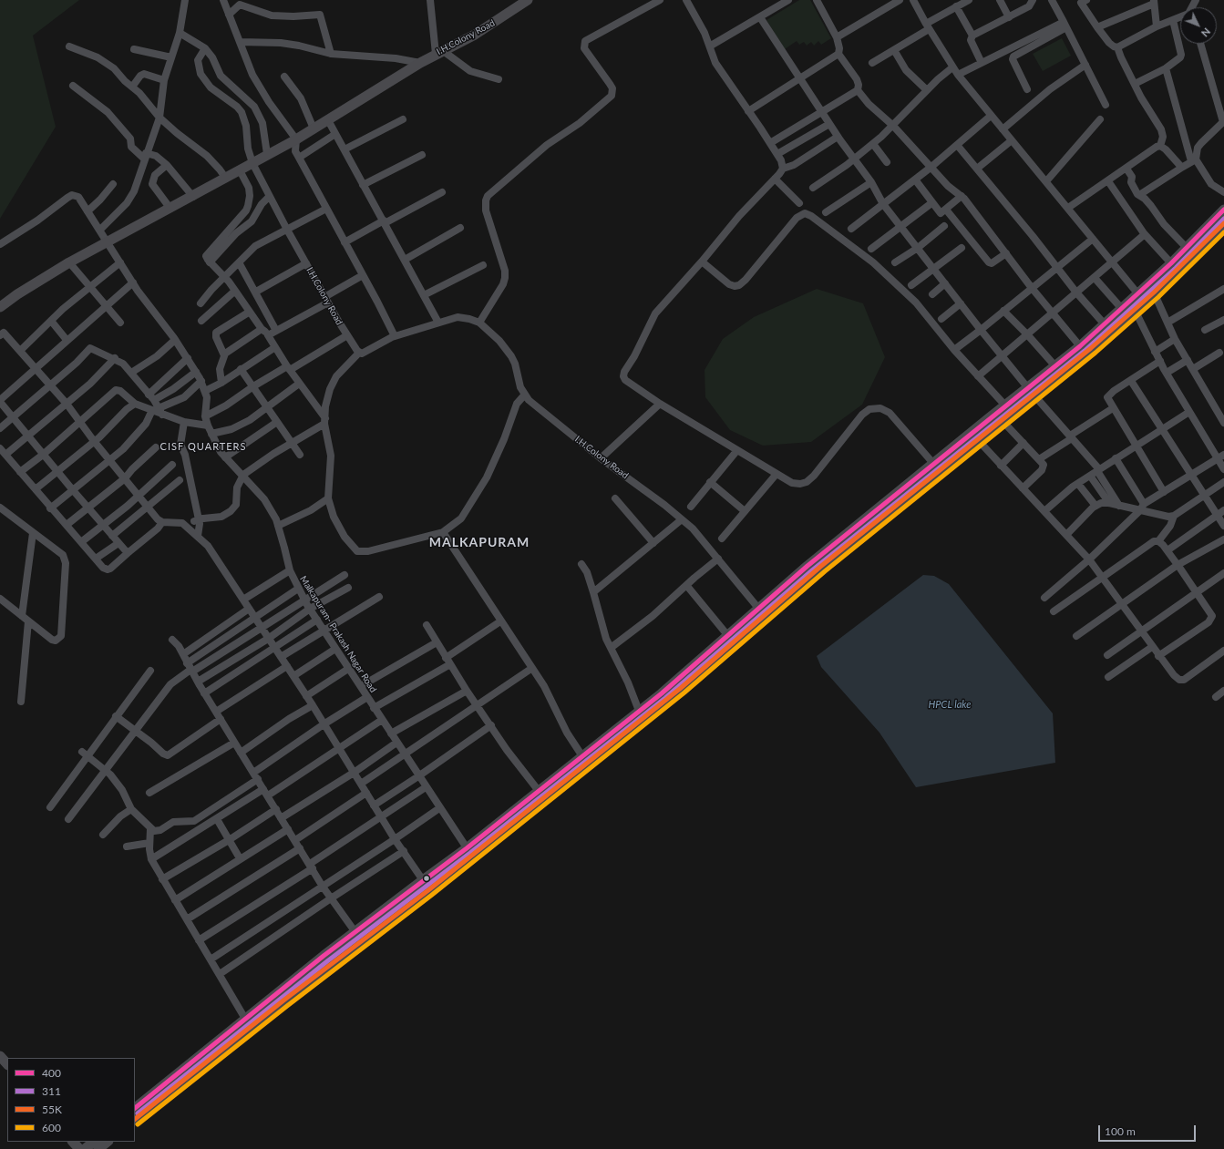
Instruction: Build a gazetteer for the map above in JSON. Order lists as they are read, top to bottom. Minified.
{"streets":{"main road":["I.H.Colony Road"],"street":["Malkapuram- Prakash Nagar Road"]},"crossings":[["I.H.Colony Road","Malkapuram- Prakash Nagar Road"]],"districts":["CISF QUARTERS","MALKAPURAM"],"water":["HPCL lake"],"lines":["transit line 400","transit line 311","transit line 55K","transit line 600"],"legend":["400","311","55K","600"],"scale_bar":"100 m","north":"bottom right"}
